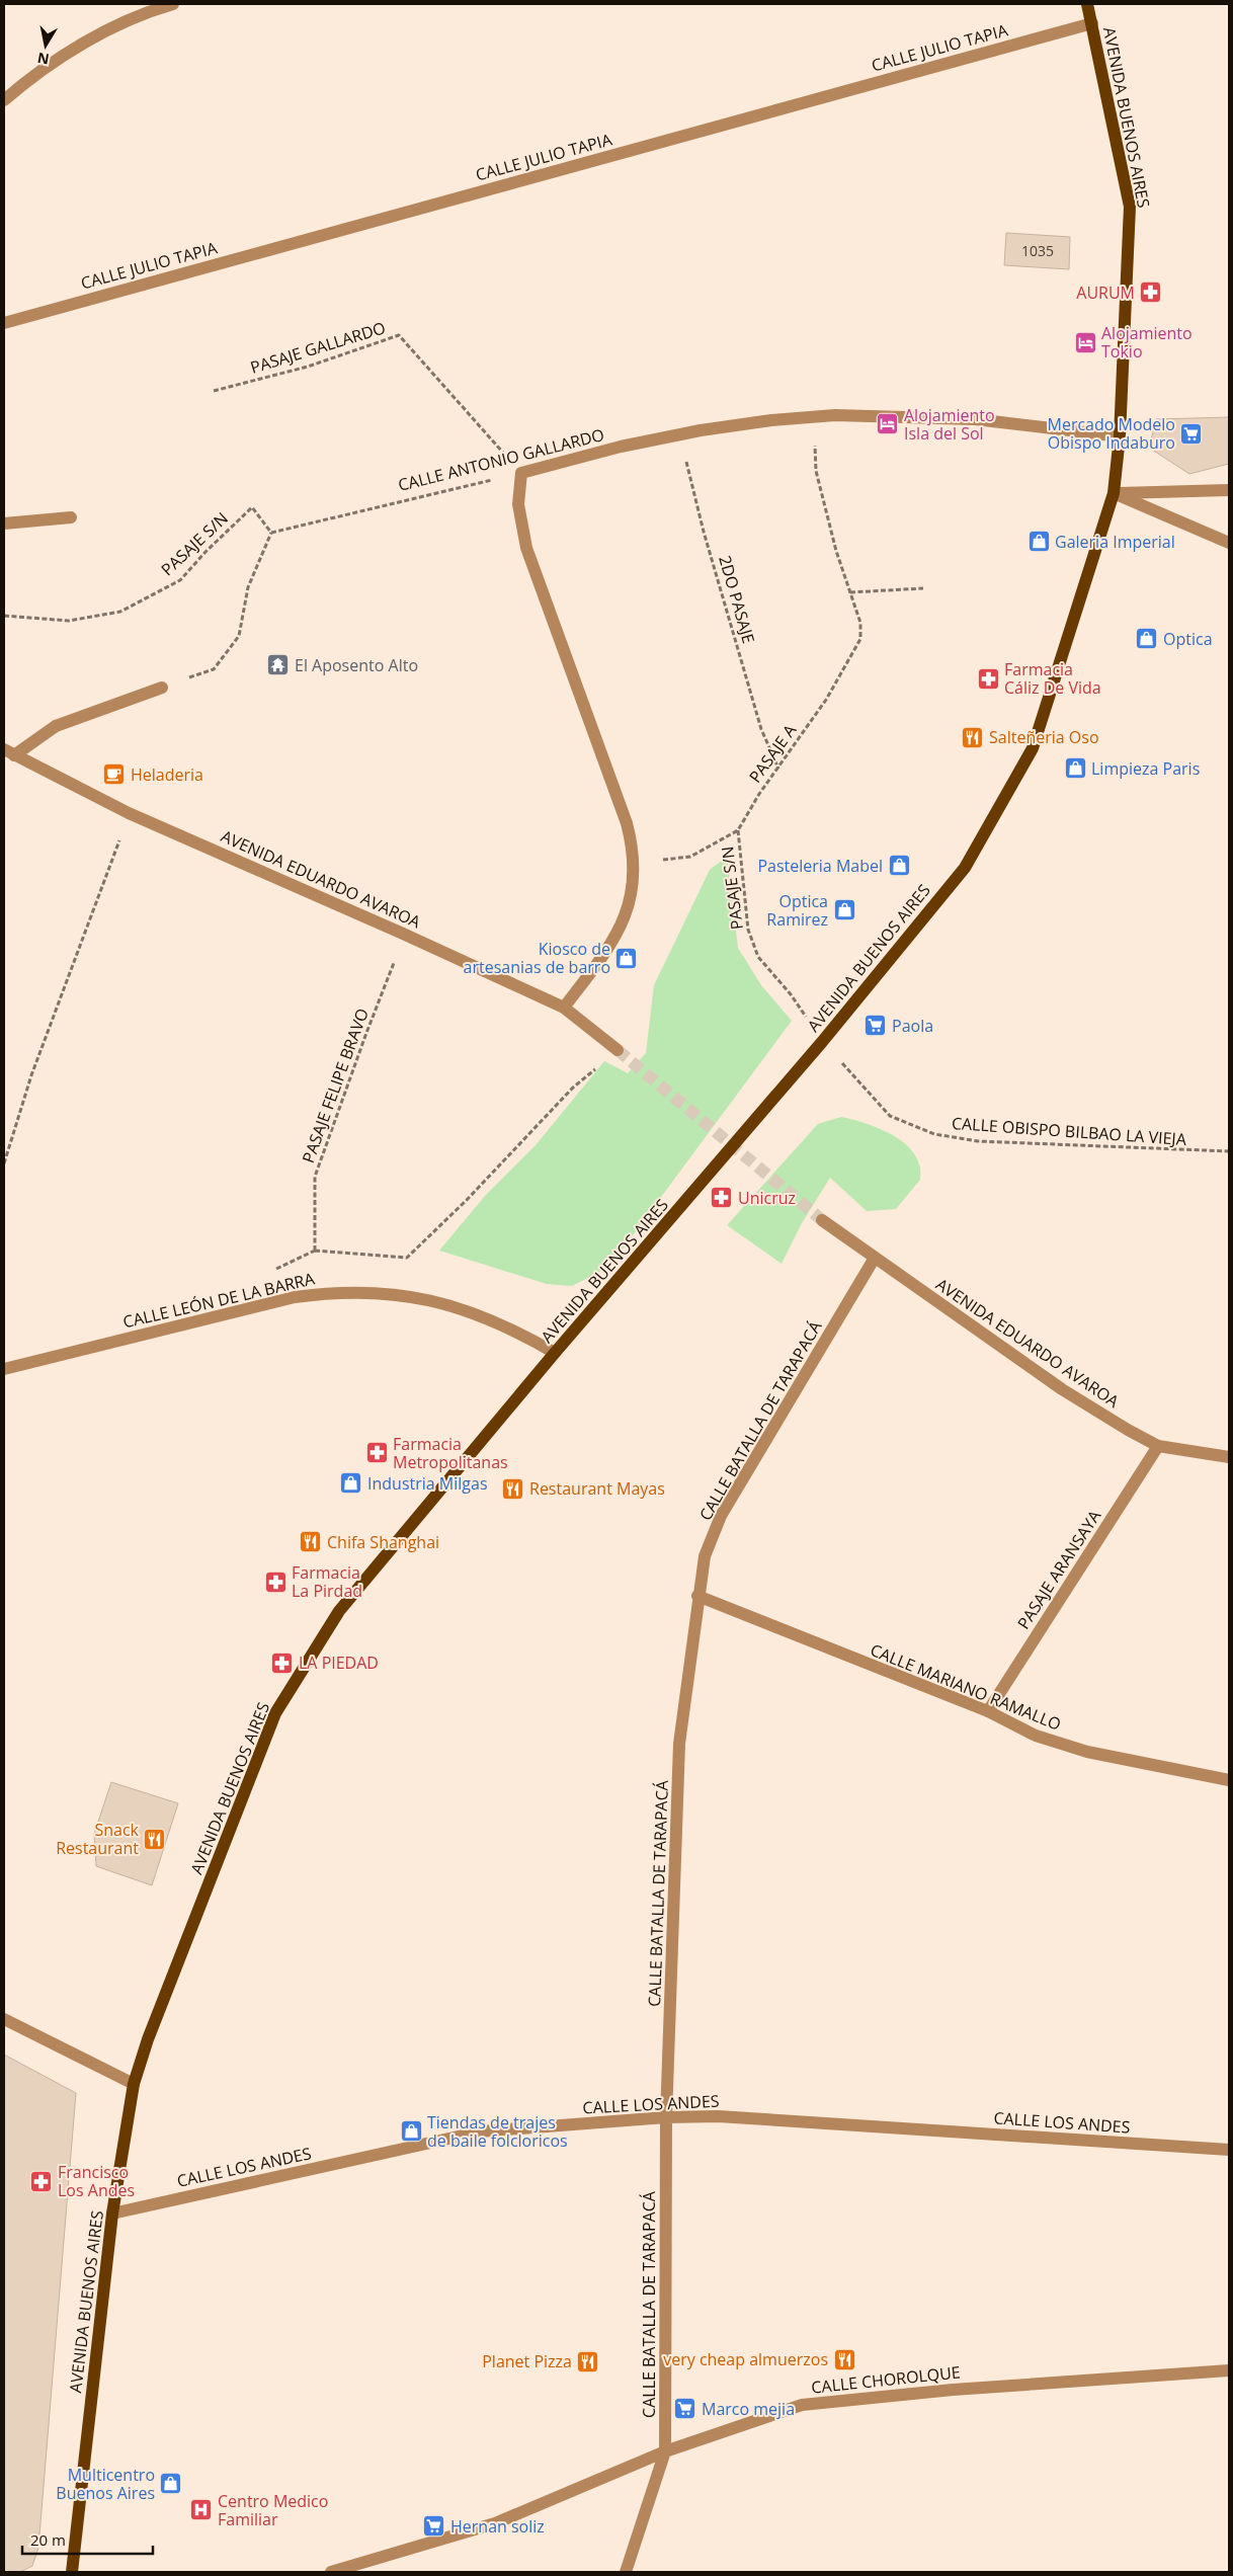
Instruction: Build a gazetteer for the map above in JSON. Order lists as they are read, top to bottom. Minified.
{"streets":{"main road":["AVENIDA BUENOS AIRES"],"street":["CALLE JULIO TAPIA","CALLE ANTONIO GALLARDO","AVENIDA EDUARDO AVAROA","CALLE LEÓN DE LA BARRA","CALLE BATALLA DE TARAPACÁ","PASAJE ARANSAYA","CALLE MARIANO RAMALLO","CALLE LOS ANDES","CALLE CHOROLQUE"],"path":["PASAJE GALLARDO","PASAJE S/N","2DO PASAJE","PASAJE A","PASAJE FELIPE BRAVO","CALLE OBISPO BILBAO LA VIEJA"]},"crossings":[["CALLE JULIO TAPIA","AVENIDA BUENOS AIRES"],["AVENIDA BUENOS AIRES","CALLE ANTONIO GALLARDO"],["AVENIDA BUENOS AIRES","PASAJE S/N"],["AVENIDA BUENOS AIRES","CALLE OBISPO BILBAO LA VIEJA"],["AVENIDA BUENOS AIRES","CALLE LEÓN DE LA BARRA"],["AVENIDA BUENOS AIRES","CALLE LOS ANDES"],["PASAJE GALLARDO","CALLE ANTONIO GALLARDO"],["CALLE ANTONIO GALLARDO","PASAJE S/N"],["CALLE ANTONIO GALLARDO","2DO PASAJE"],["CALLE ANTONIO GALLARDO","PASAJE A"],["PASAJE S/N","PASAJE A"],["PASAJE S/N","CALLE OBISPO BILBAO LA VIEJA"],["2DO PASAJE","PASAJE A"],["AVENIDA EDUARDO AVAROA","PASAJE FELIPE BRAVO"],["AVENIDA EDUARDO AVAROA","CALLE LEÓN DE LA BARRA"],["AVENIDA EDUARDO AVAROA","CALLE BATALLA DE TARAPACÁ"],["AVENIDA EDUARDO AVAROA","PASAJE ARANSAYA"],["PASAJE FELIPE BRAVO","CALLE LEÓN DE LA BARRA"],["CALLE BATALLA DE TARAPACÁ","CALLE MARIANO RAMALLO"],["CALLE BATALLA DE TARAPACÁ","CALLE LOS ANDES"],["CALLE BATALLA DE TARAPACÁ","CALLE CHOROLQUE"],["PASAJE ARANSAYA","CALLE MARIANO RAMALLO"]],"places":{"pharmacy":["AURUM","Farmacia Cáliz De Vida","Unicruz","Farmacia Metropolitanas","Farmacia La Pirdad","LA PIEDAD","Francisco Los Andes"],"hotel":["Alojamiento Tokio","Alojamiento Isla del Sol"],"supermarket":["Mercado Modelo Obispo Indaburo","Paola","Marco mejia","Hernan soliz"],"shop":["Galeria Imperial","Optica","Limpieza Paris","Pasteleria Mabel","Optica Ramirez","Kiosco de artesanias de barro","Industria Milgas","Tiendas de trajes de baile folcloricos","Multicentro Buenos Aires"],"temple":["El Aposento Alto"],"restaurant":["Salteñeria Oso","Restaurant Mayas","Chifa Shanghai","Snack Restaurant","very cheap almuerzos","Planet Pizza"],"cafe":["Heladeria"],"hospital":["Centro Medico Familiar"]},"house_numbers":["1035"],"scale_bar":"20 m","north":"bottom"}
